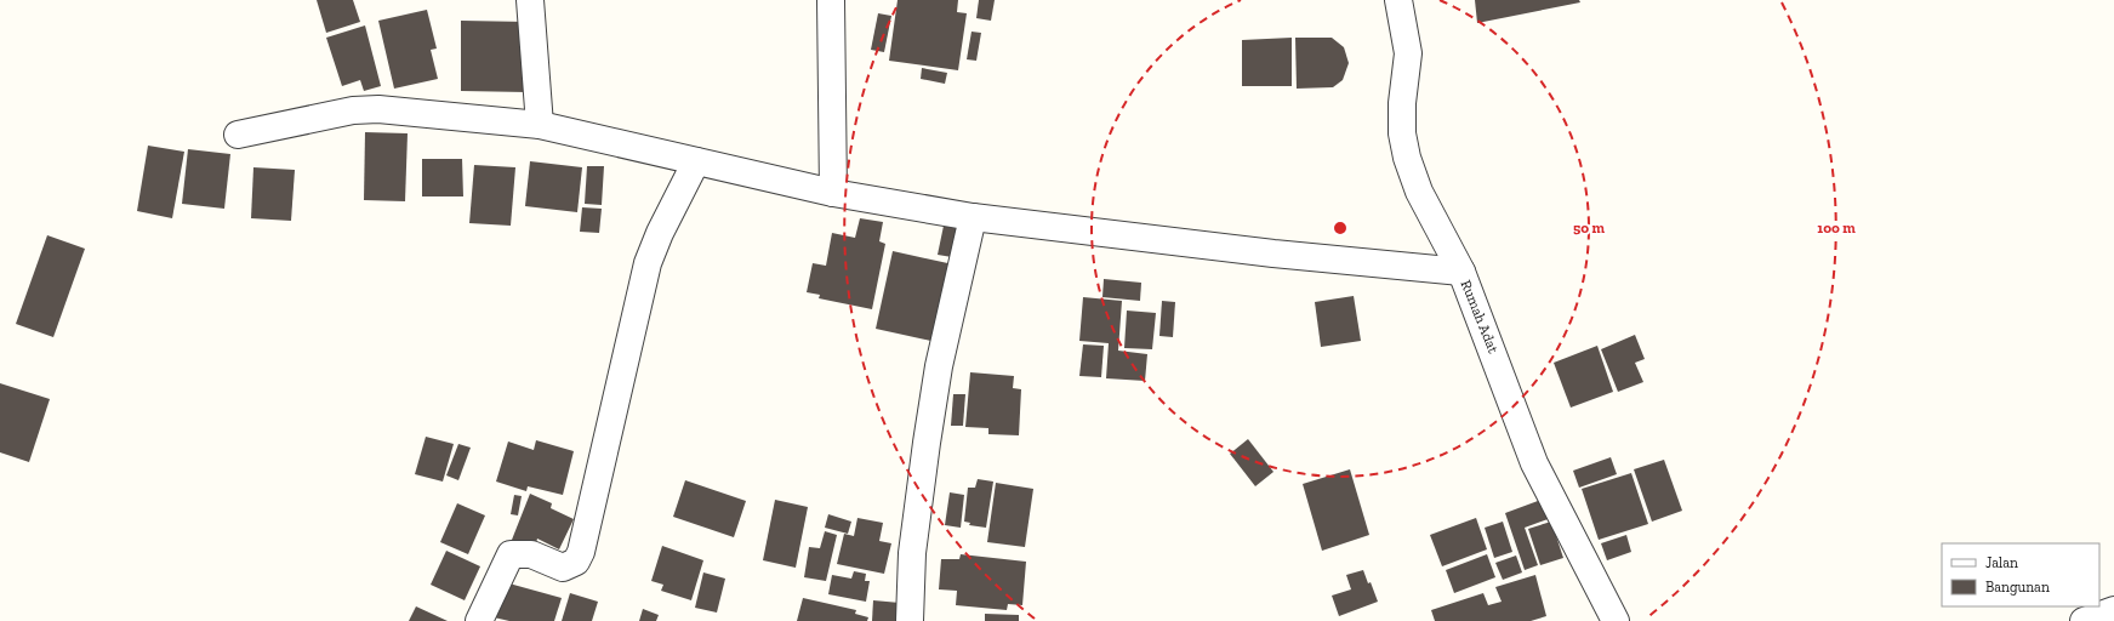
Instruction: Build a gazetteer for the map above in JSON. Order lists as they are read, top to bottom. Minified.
{"streets":{"street":["Rumah Adat"]},"legend":["Jalan","Bangunan"],"rings":["50 m","100 m"]}
